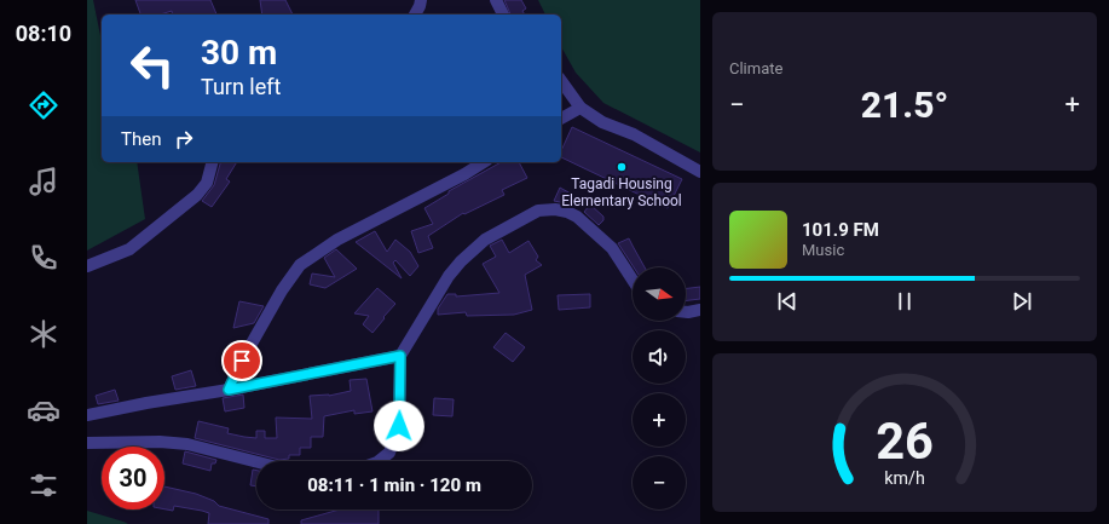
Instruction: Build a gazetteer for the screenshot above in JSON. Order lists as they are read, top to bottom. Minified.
{"places":["Tagadi Housing Elementary School"],"north":"right","page":{"tabs":"08:10","tile":"Climate","turn":["30 m","Turn left"],"heat":["−","21.5°","+"],"then":"Then","song":["101.9 FM","Music"],"map_buttons":["+","−"],"limit":"30","trip":"08:11 · 1 min · 120 m","gauge":["26","km/h"]}}
